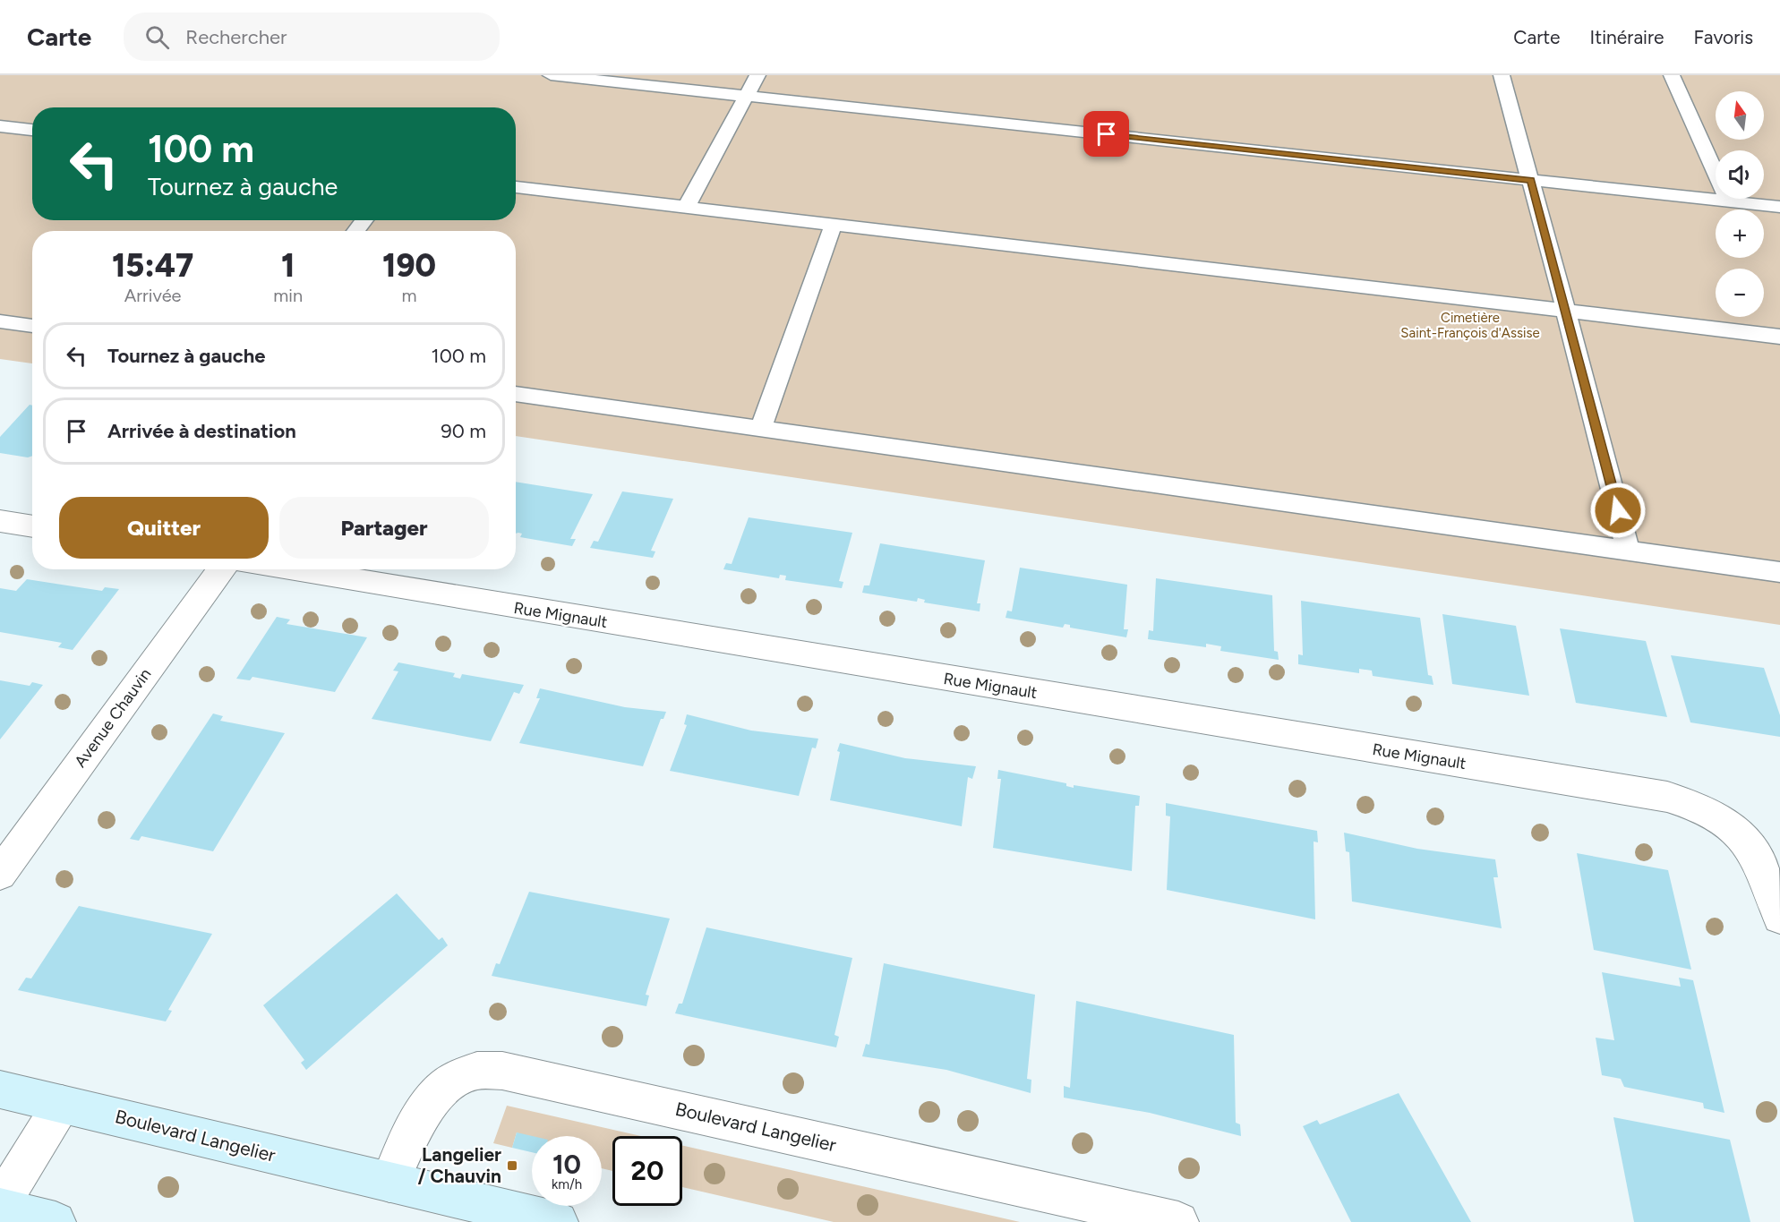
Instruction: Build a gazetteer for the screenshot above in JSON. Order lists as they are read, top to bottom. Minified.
{"streets":{"main road":["Boulevard Langelier"],"street":["Rue Mignault","Avenue Chauvin"]},"parks":["Cimetière Saint-François d'Assise"],"places":{"transit":["Langelier / Chauvin"]},"north":"top","page":{"header":"Carte","search":"Rechercher","nav":["Carte","Itinéraire","Favoris"],"map_buttons":["+","−"],"turn":["100 m","Tournez à gauche"],"eta":["15:47","Arrivée","1","min","190","m"],"list":[{"name":"Tournez à gauche","value":"100 m"},{"name":"Arrivée à destination","value":"90 m"}],"buttons":["Quitter","Partager"],"speed":"10 km/h","limit":"20"}}
